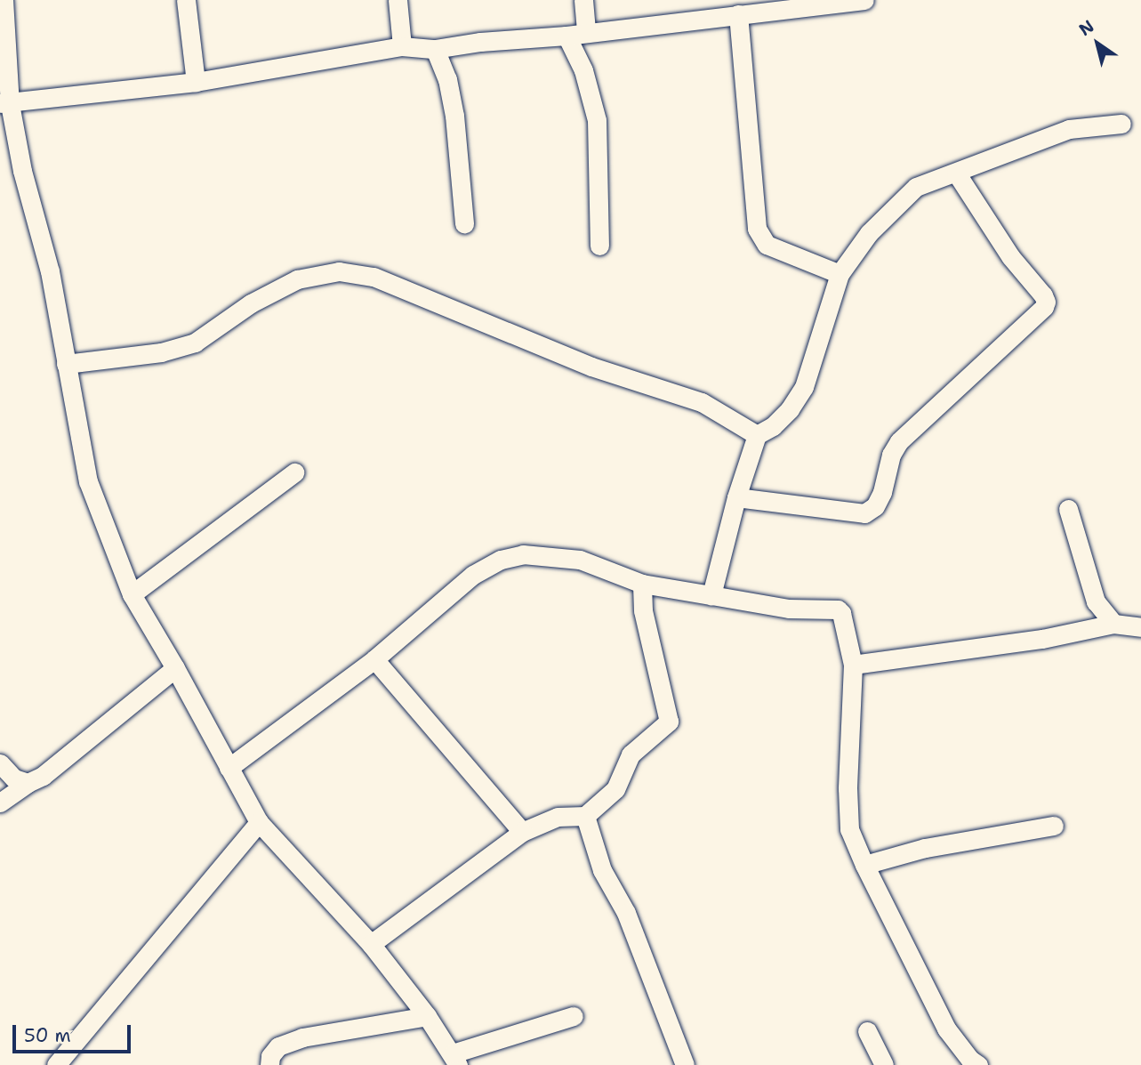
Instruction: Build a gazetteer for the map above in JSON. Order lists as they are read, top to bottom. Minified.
{"scale_bar":"50 m","north":"top left"}
